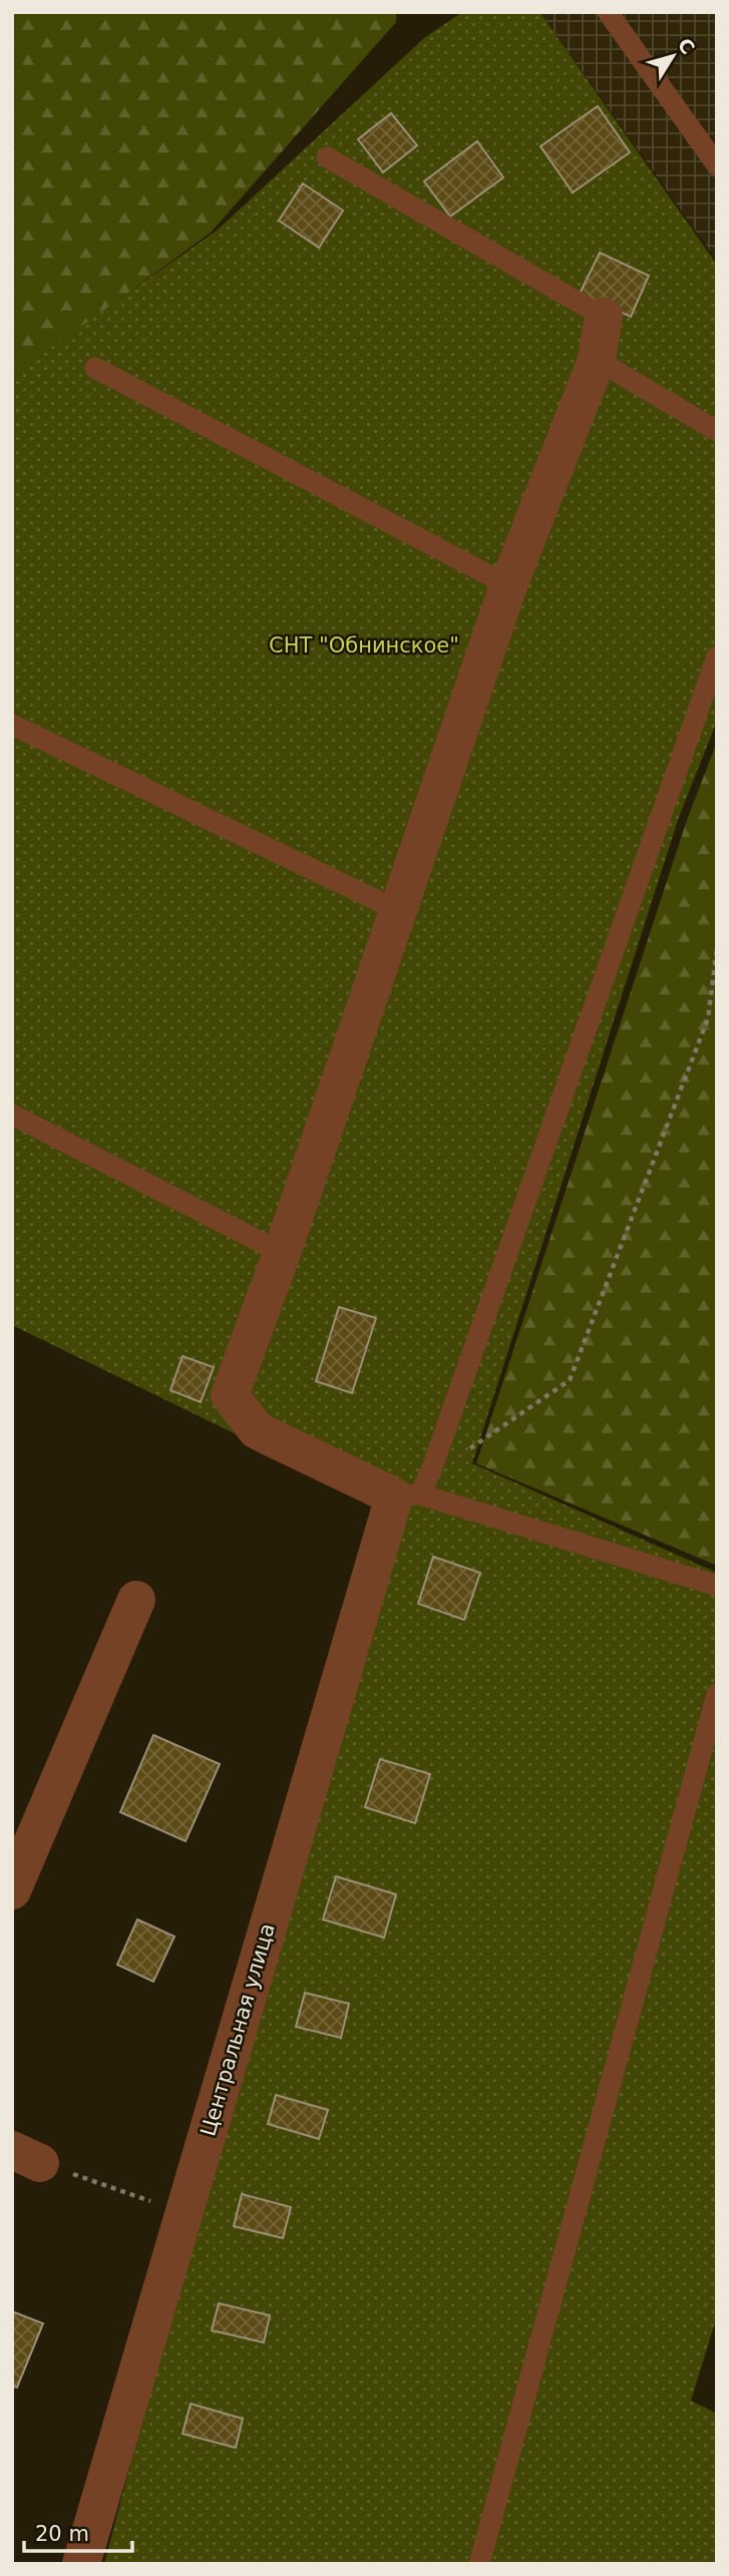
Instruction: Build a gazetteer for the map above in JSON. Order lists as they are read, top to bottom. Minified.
{"streets":{"street":["Центральная улица"]},"parks":["СНТ \"Обнинское\""],"scale_bar":"20 m","north":"top right"}
